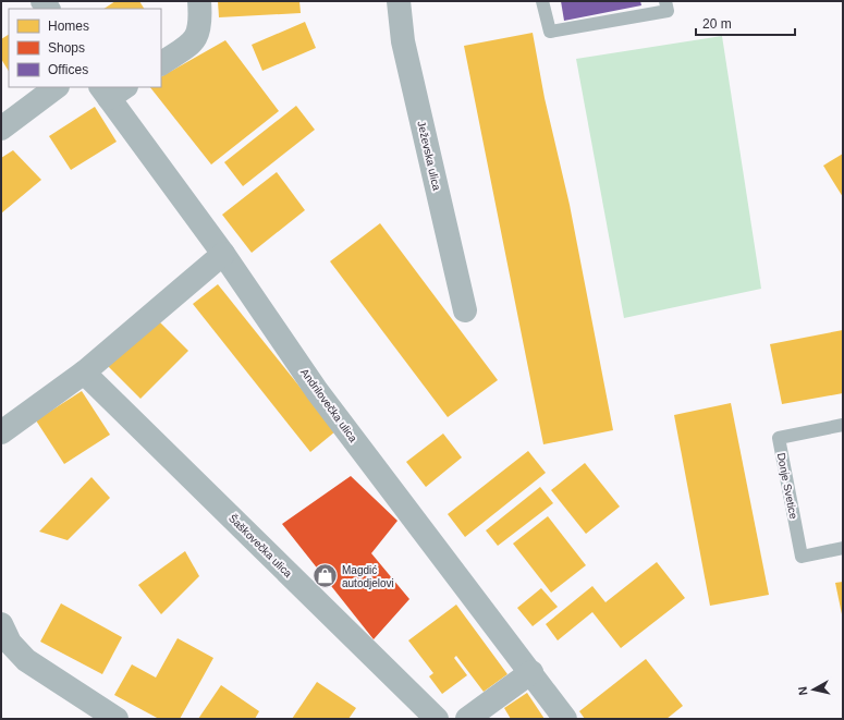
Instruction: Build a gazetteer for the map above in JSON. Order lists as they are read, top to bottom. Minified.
{"streets":{"street":["Ježevska ulica","Andrilovečka ulica","Šaškovečka ulica"],"lane":["Donje Svetice"]},"places":{"shop":["Magdić autodjelovi"]},"legend":["Homes","Shops","Offices"],"scale_bar":"20 m","north":"left"}
